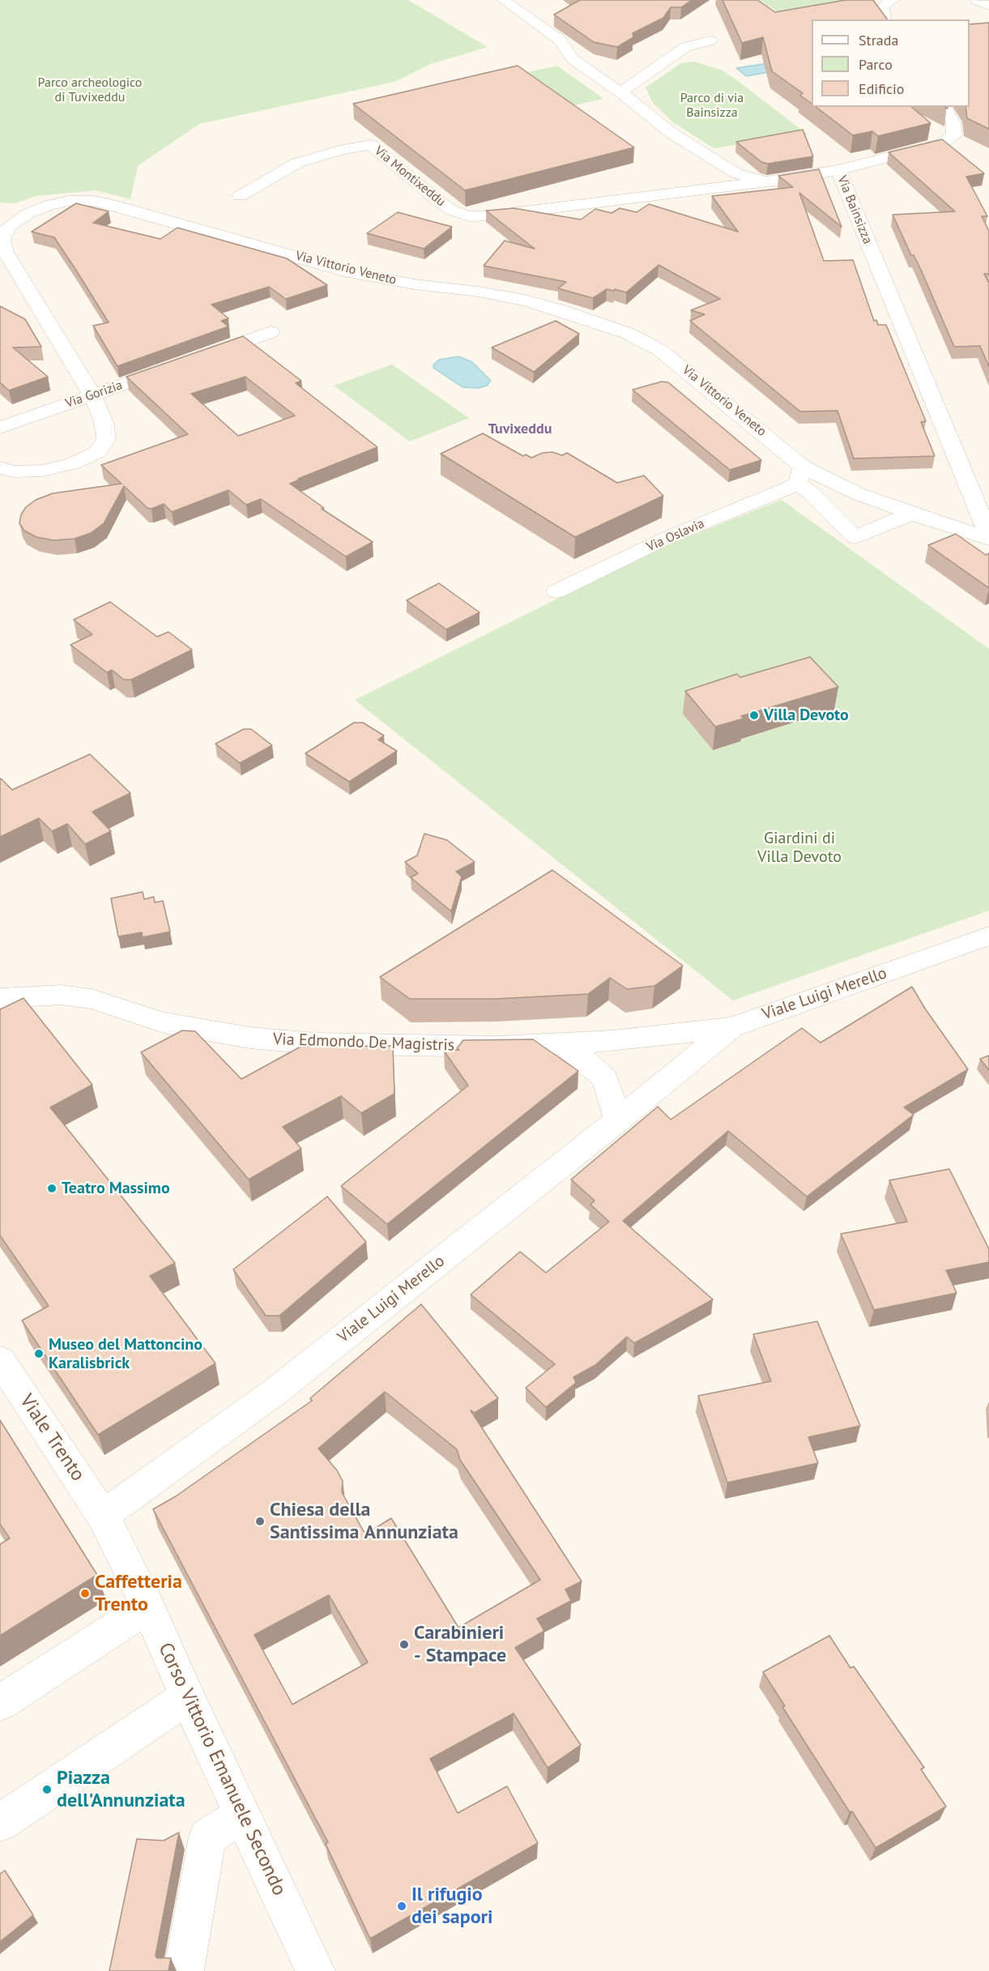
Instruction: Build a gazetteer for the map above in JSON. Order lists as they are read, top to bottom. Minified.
{"streets":{"street":["Via Montixeddu","Via Bainsizza","Via Vittorio Veneto","Via Gorizia","Via Oslavia","Viale Luigi Merello","Via Edmondo De Magistris","Viale Trento","Corso Vittorio Emanuele Secondo"]},"crossings":[["Via Montixeddu","Via Bainsizza"],["Via Bainsizza","Via Vittorio Veneto"],["Via Vittorio Veneto","Via Gorizia"],["Via Vittorio Veneto","Via Oslavia"],["Viale Luigi Merello","Via Edmondo De Magistris"],["Viale Luigi Merello","Viale Trento"],["Viale Luigi Merello","Corso Vittorio Emanuele Secondo"],["Viale Trento","Corso Vittorio Emanuele Secondo"]],"districts":["Tuvixeddu"],"parks":["Parco archeologico di Tuvixeddu","Parco di via Bainsizza","Giardini di Villa Devoto"],"places":["Villa Devoto","Teatro Massimo","Museo del Mattoncino Karalisbrick","Chiesa della Santissima Annunziata","Caffetteria Trento","Carabinieri - Stampace","Piazza dell'Annunziata","Il rifugio dei sapori"],"legend":["Strada","Parco","Edificio"]}
